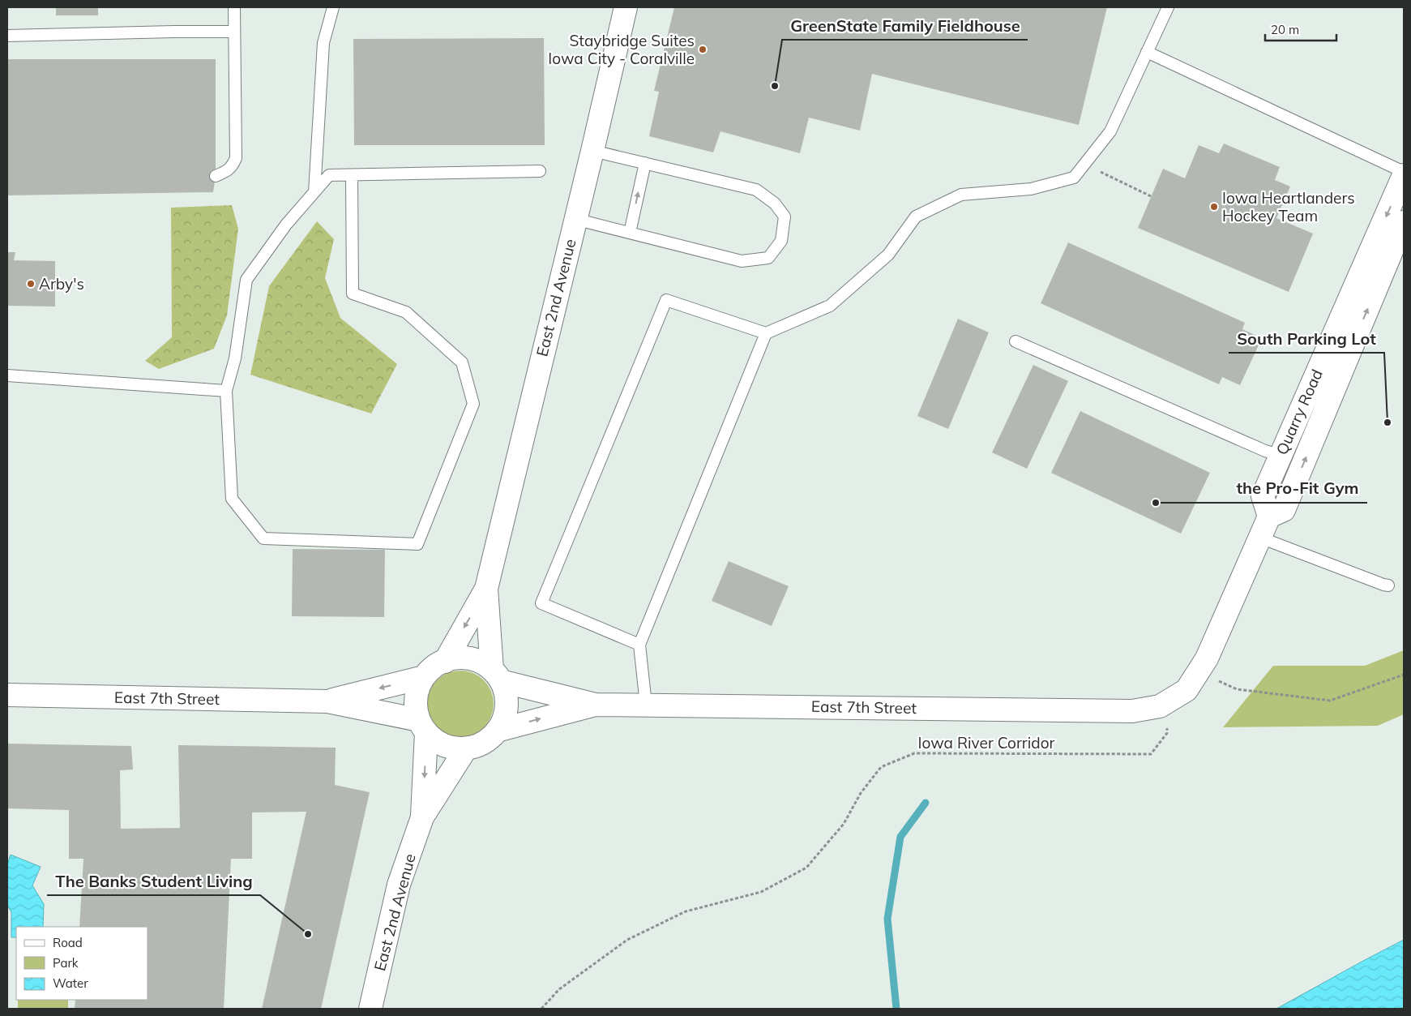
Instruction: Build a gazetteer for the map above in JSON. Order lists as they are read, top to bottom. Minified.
{"streets":{"street":["East 2nd Avenue","Quarry Road","East 7th Street"],"path":["Iowa River Corridor"]},"crossings":[["East 2nd Avenue","East 7th Street"],["East 7th Street","Iowa River Corridor"]],"places":["Staybridge Suites Iowa City - Coralville","GreenState Family Fieldhouse","Iowa Heartlanders Hockey Team","Arby's","South Parking Lot","the Pro-Fit Gym","The Banks Student Living"],"legend":["Road","Park","Water"],"scale_bar":"20 m"}
